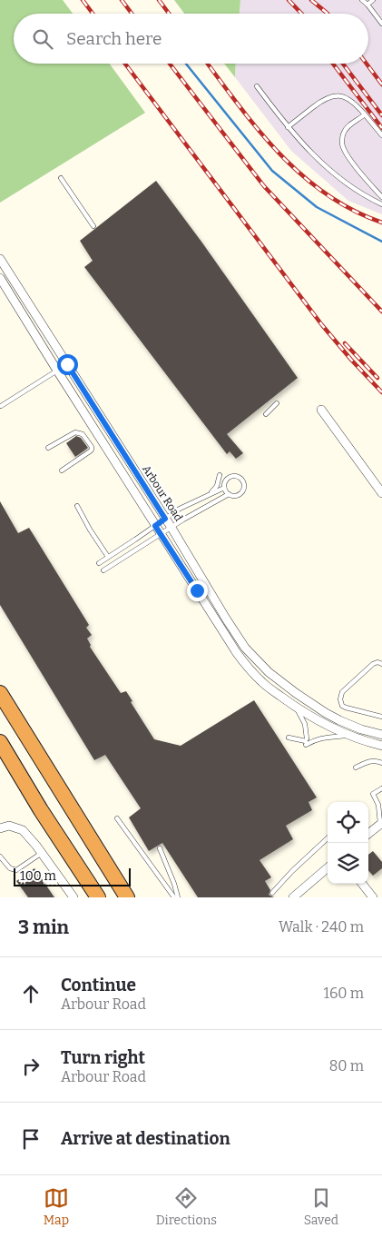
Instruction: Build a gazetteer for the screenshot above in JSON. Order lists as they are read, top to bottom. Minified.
{"streets":{"street":["Arbour Road"]},"scale_bar":"100 m","page":{"search":"Search here","scale":"100 m","heading":["3 min","Walk · 240 m"],"list":[["Continue","Arbour Road","160 m"],["Turn right","Arbour Road","80 m"],"Arrive at destination"],"nav":["Map","Directions","Saved"]}}
